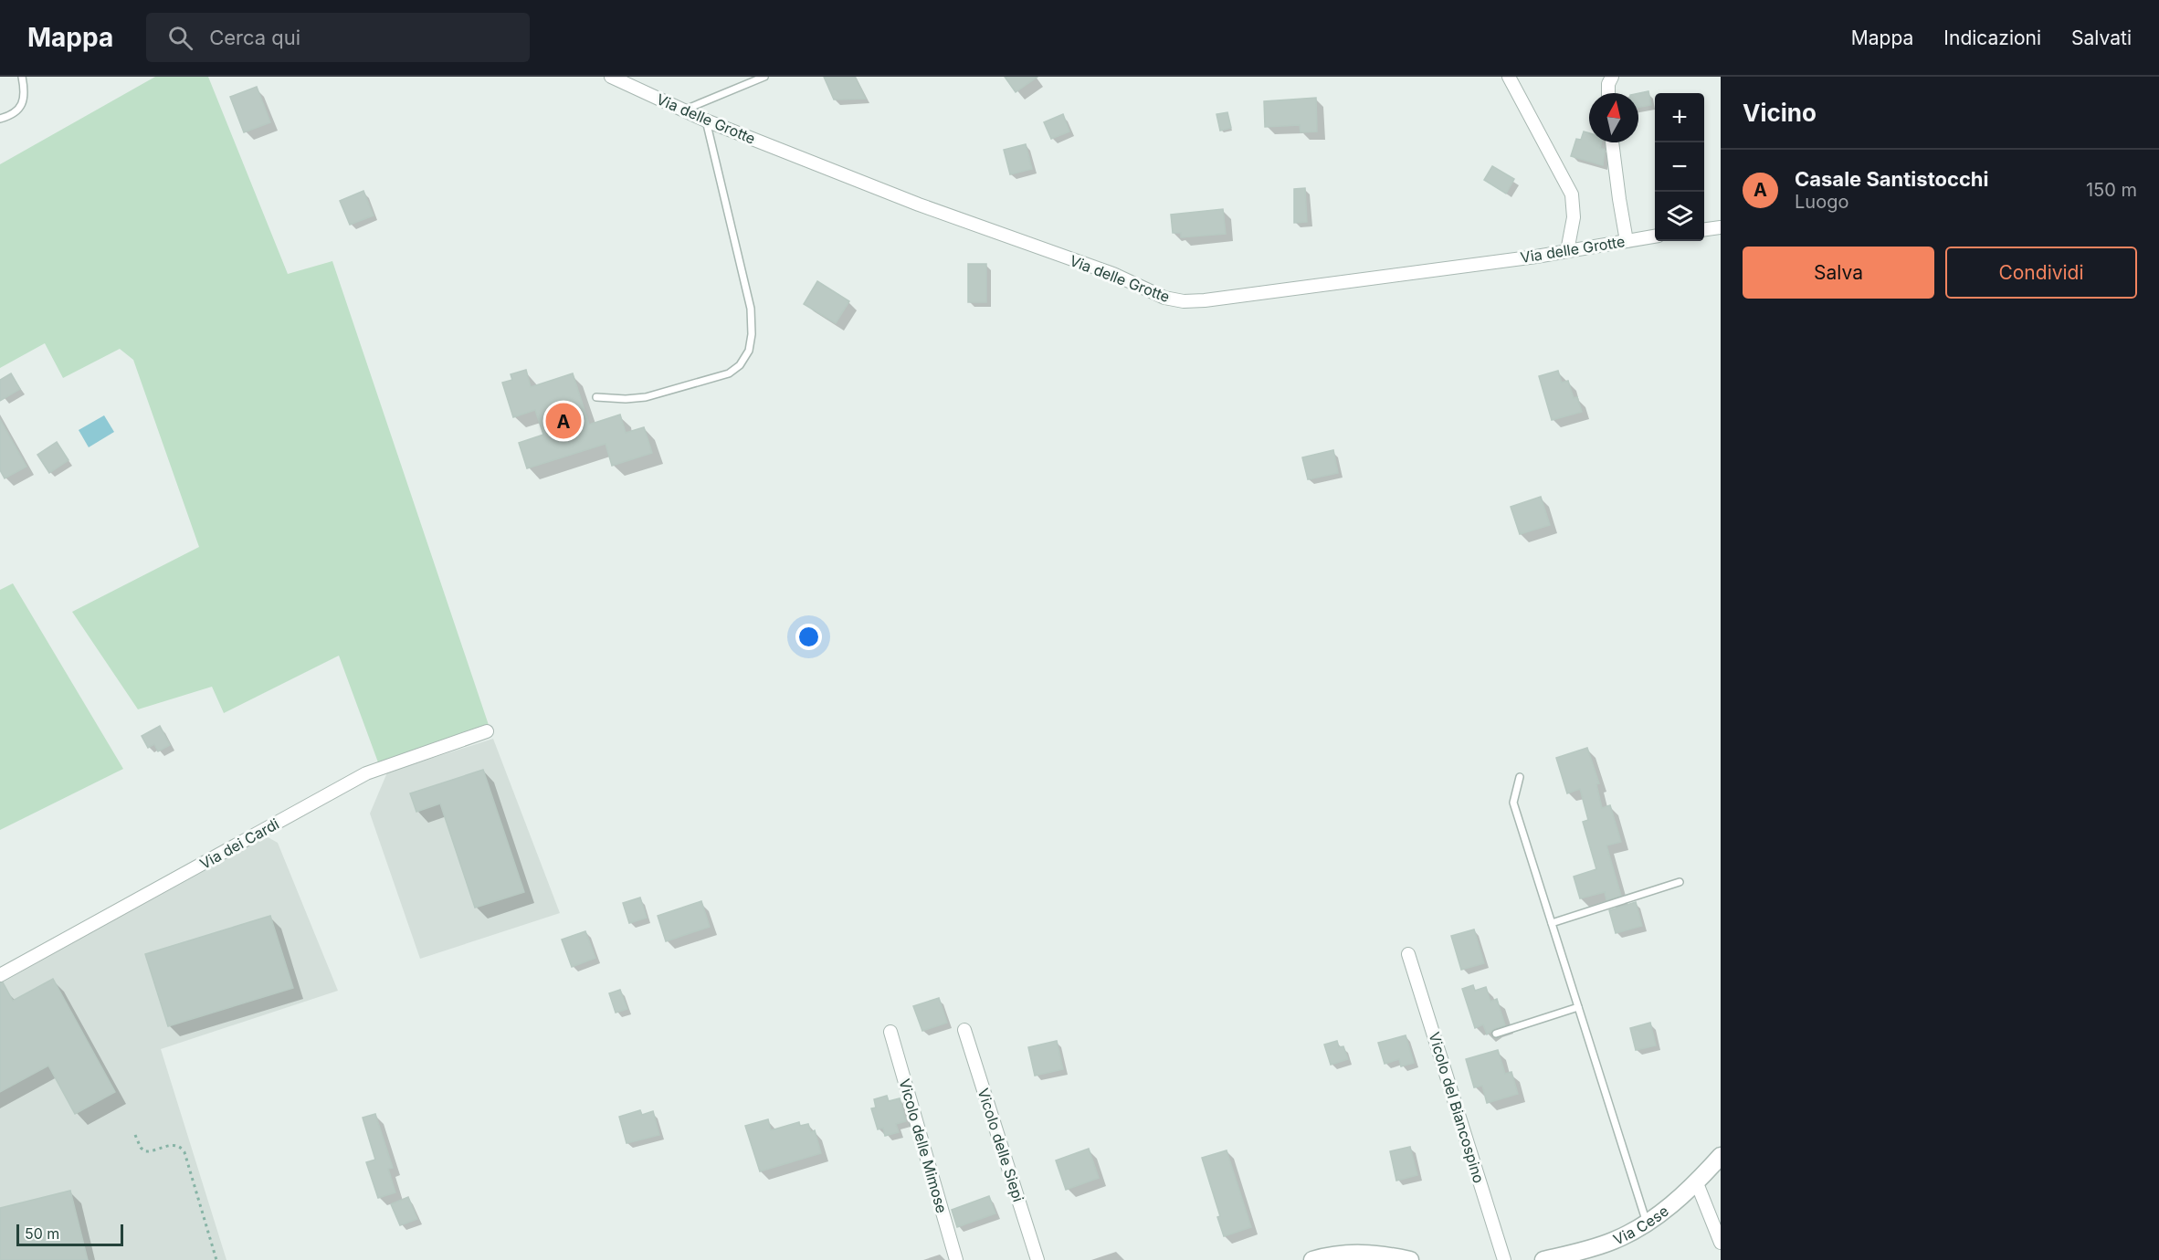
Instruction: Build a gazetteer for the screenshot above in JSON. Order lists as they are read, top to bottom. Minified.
{"streets":{"street":["Via delle Grotte","Via dei Cardi","Vicolo del Biancospino","Vicolo delle Siepi","Vicolo delle Mimose","Via Cese"]},"scale_bar":"50 m","north":"top","page":{"header":"Mappa","search":"Cerca qui","nav":["Mappa","Indicazioni","Salvati"],"heading":"Vicino","map_buttons":["+","−"],"list":[{"mark":"A","name":"Casale Santistocchi","note":"Luogo","value":"150 m"}],"buttons":["Salva","Condividi"],"pins":"A","scale":"50 m"}}
